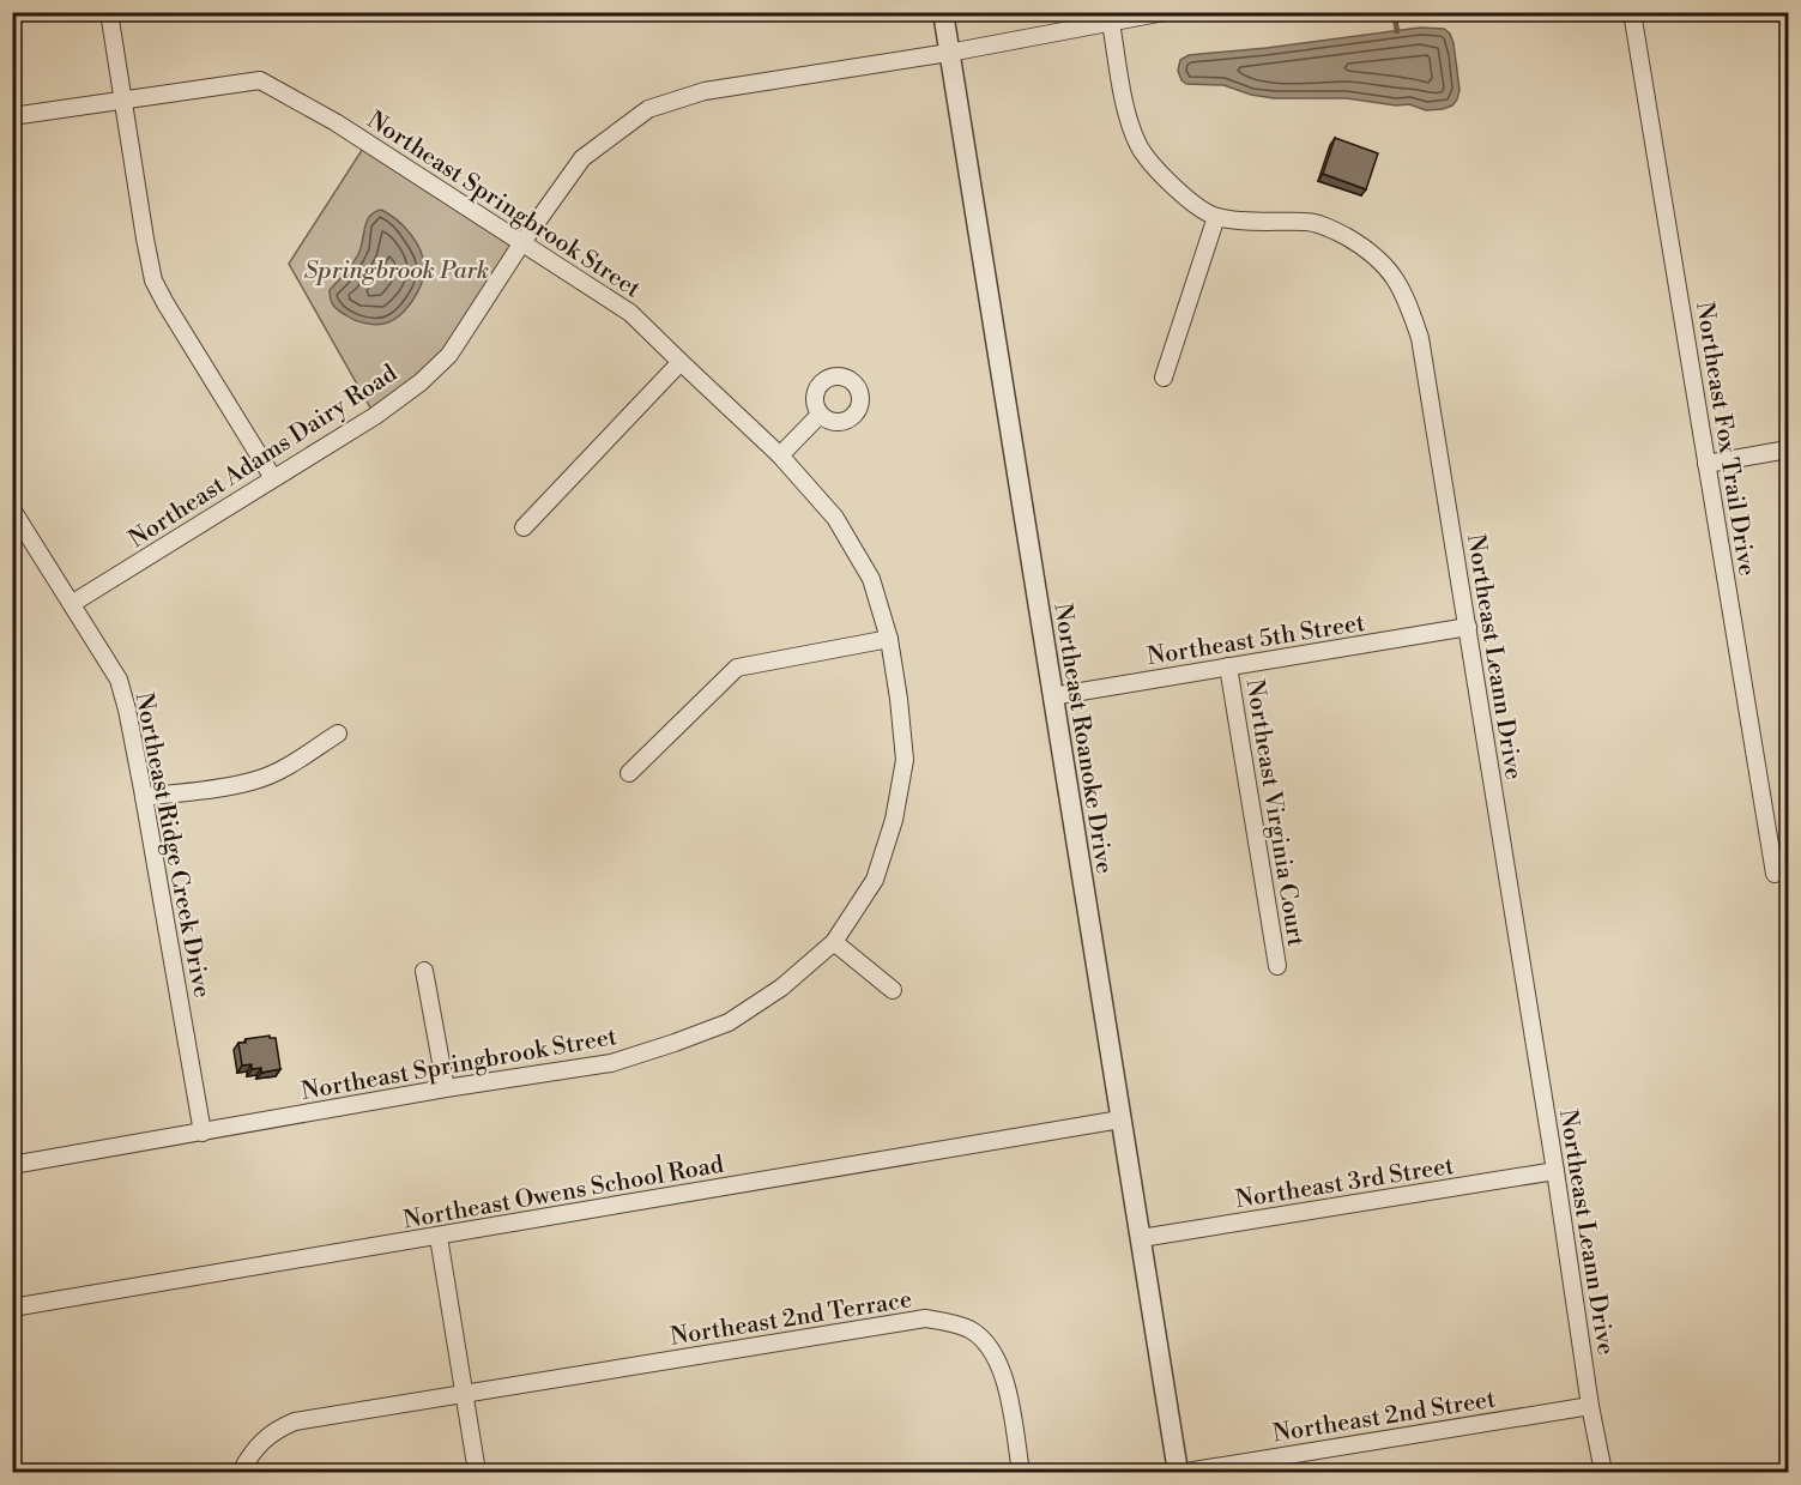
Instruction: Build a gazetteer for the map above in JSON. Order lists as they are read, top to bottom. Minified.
{"streets":{"street":["Northeast Springbrook Street","Northeast Fox Trail Drive","Northeast Adams Dairy Road","Northeast 5th Street","Northeast Leann Drive","Northeast Roanoke Drive","Northeast Virginia Court","Northeast Ridge Creek Drive","Northeast 3rd Street","Northeast Owens School Road","Northeast 2nd Terrace","Northeast 2nd Street"]},"crossings":[["Northeast Springbrook Street","Northeast Adams Dairy Road"],["Northeast Springbrook Street","Northeast Ridge Creek Drive"],["Northeast Adams Dairy Road","Northeast Roanoke Drive"],["Northeast Adams Dairy Road","Northeast Ridge Creek Drive"],["Northeast 5th Street","Northeast Leann Drive"],["Northeast 5th Street","Northeast Roanoke Drive"],["Northeast 5th Street","Northeast Virginia Court"],["Northeast Leann Drive","Northeast 3rd Street"],["Northeast Leann Drive","Northeast 2nd Street"],["Northeast Roanoke Drive","Northeast 3rd Street"],["Northeast Roanoke Drive","Northeast Owens School Road"]],"parks":["Springbrook Park"]}
